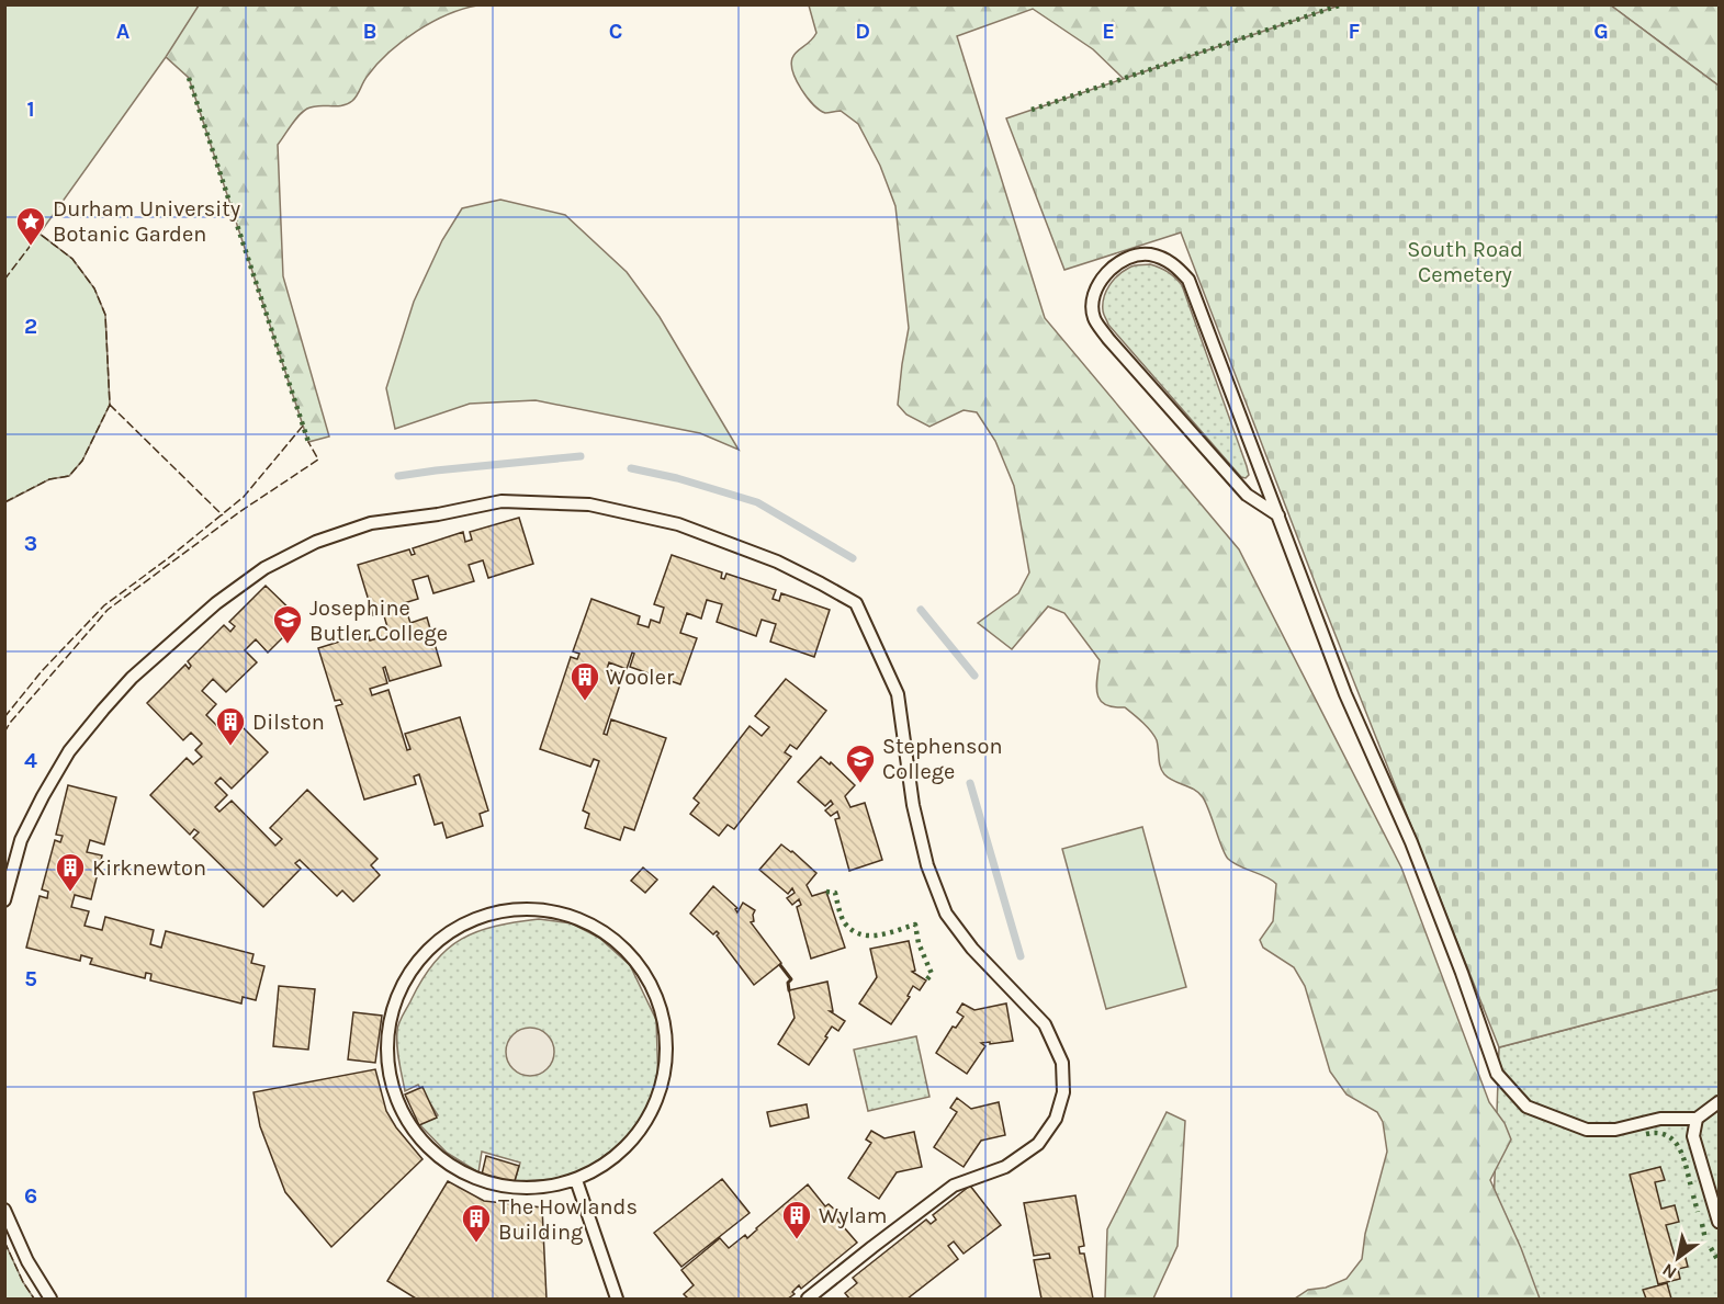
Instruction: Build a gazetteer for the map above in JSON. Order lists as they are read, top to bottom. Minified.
{"parks":["South Road Cemetery"],"places":{"place":["Durham University Botanic Garden"],"school or university":["Josephine Butler College","Stephenson College"],"building":["Wooler","Dilston","Kirknewton","Wylam","The Howlands Building"]},"north":"bottom left","grid":{"columns":["A","B","C","D","E","F","G"],"rows":["1","2","3","4","5","6"]}}
